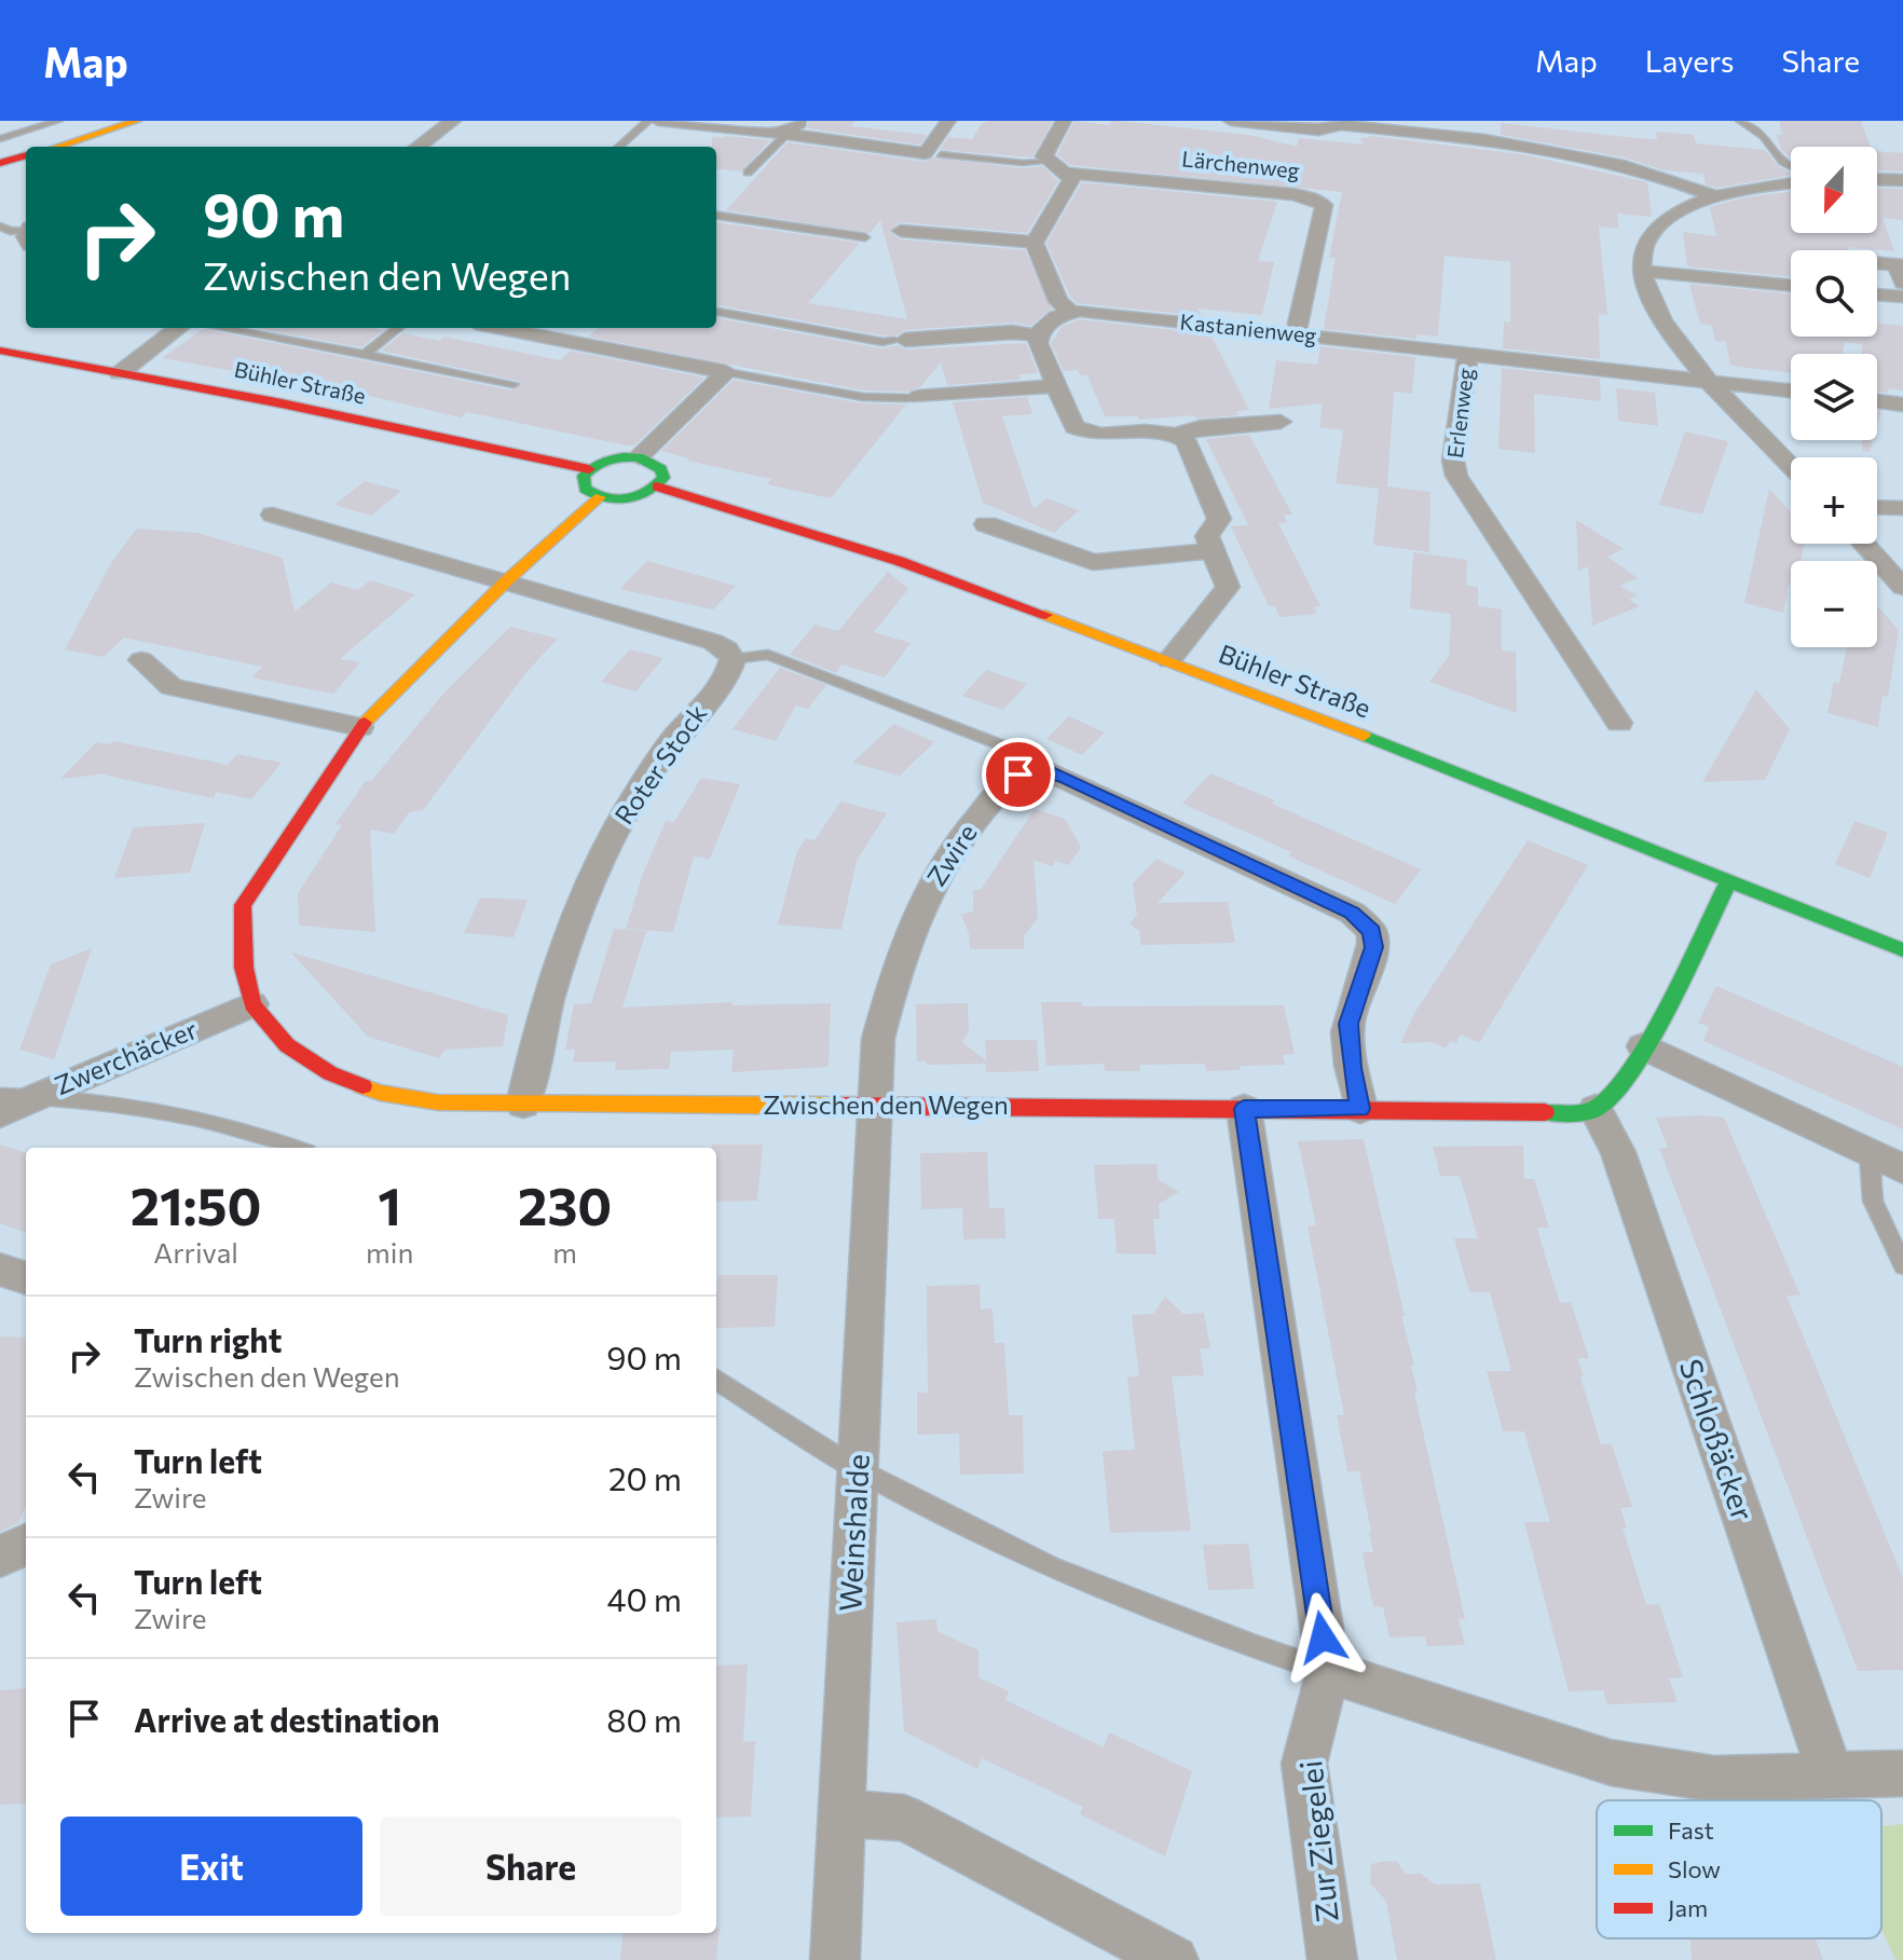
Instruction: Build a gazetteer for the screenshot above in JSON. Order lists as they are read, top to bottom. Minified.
{"streets":{"street":["Lärchenweg","Kastanienweg","Bühler Straße","Erlenweg","Roter Stock","Zwire","Zwerchäcker","Zwischen den Wegen","Schloßäcker","Weinshalde","Zur Ziegelei"]},"crossings":[["Lärchenweg","Kastanienweg"],["Kastanienweg","Erlenweg"],["Roter Stock","Zwischen den Wegen"],["Zwire","Zwischen den Wegen"],["Zwire","Weinshalde"],["Zwerchäcker","Zwischen den Wegen"],["Zwischen den Wegen","Schloßäcker"],["Zwischen den Wegen","Weinshalde"],["Zwischen den Wegen","Zur Ziegelei"]],"legend":["Fast","Slow","Jam"],"north":"bottom","page":{"header":"Map","nav":["Map","Layers","Share"],"map_buttons":["+","−"],"turn":["90 m","Zwischen den Wegen"],"eta":["21:50","Arrival","1","min","230","m"],"list":[{"name":"Turn right","note":"Zwischen den Wegen","value":"90 m"},{"name":"Turn left","note":"Zwire","value":"20 m"},{"name":"Turn left","note":"Zwire","value":"40 m"},{"name":"Arrive at destination","value":"80 m"}],"buttons":["Exit","Share"]}}
